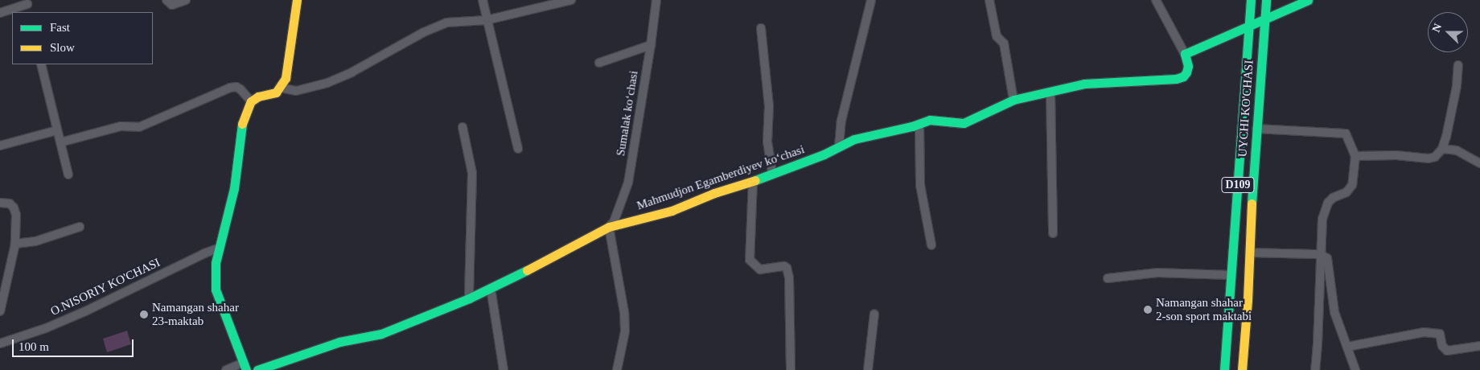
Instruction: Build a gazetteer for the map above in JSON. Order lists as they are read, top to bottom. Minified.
{"streets":{"street":["UYCHI KO'CHASI","Sumalak koʻchasi","Mahmudjon Egamberdiyev koʻchasi","D109","O.NISORIY KO'CHASI"]},"crossings":[["Sumalak koʻchasi","Mahmudjon Egamberdiyev koʻchasi"]],"places":["Namangan shahar 2-son sport maktabi","Namangan shahar 23-maktab"],"legend":["Fast","Slow"],"scale_bar":"100 m","north":"left"}
